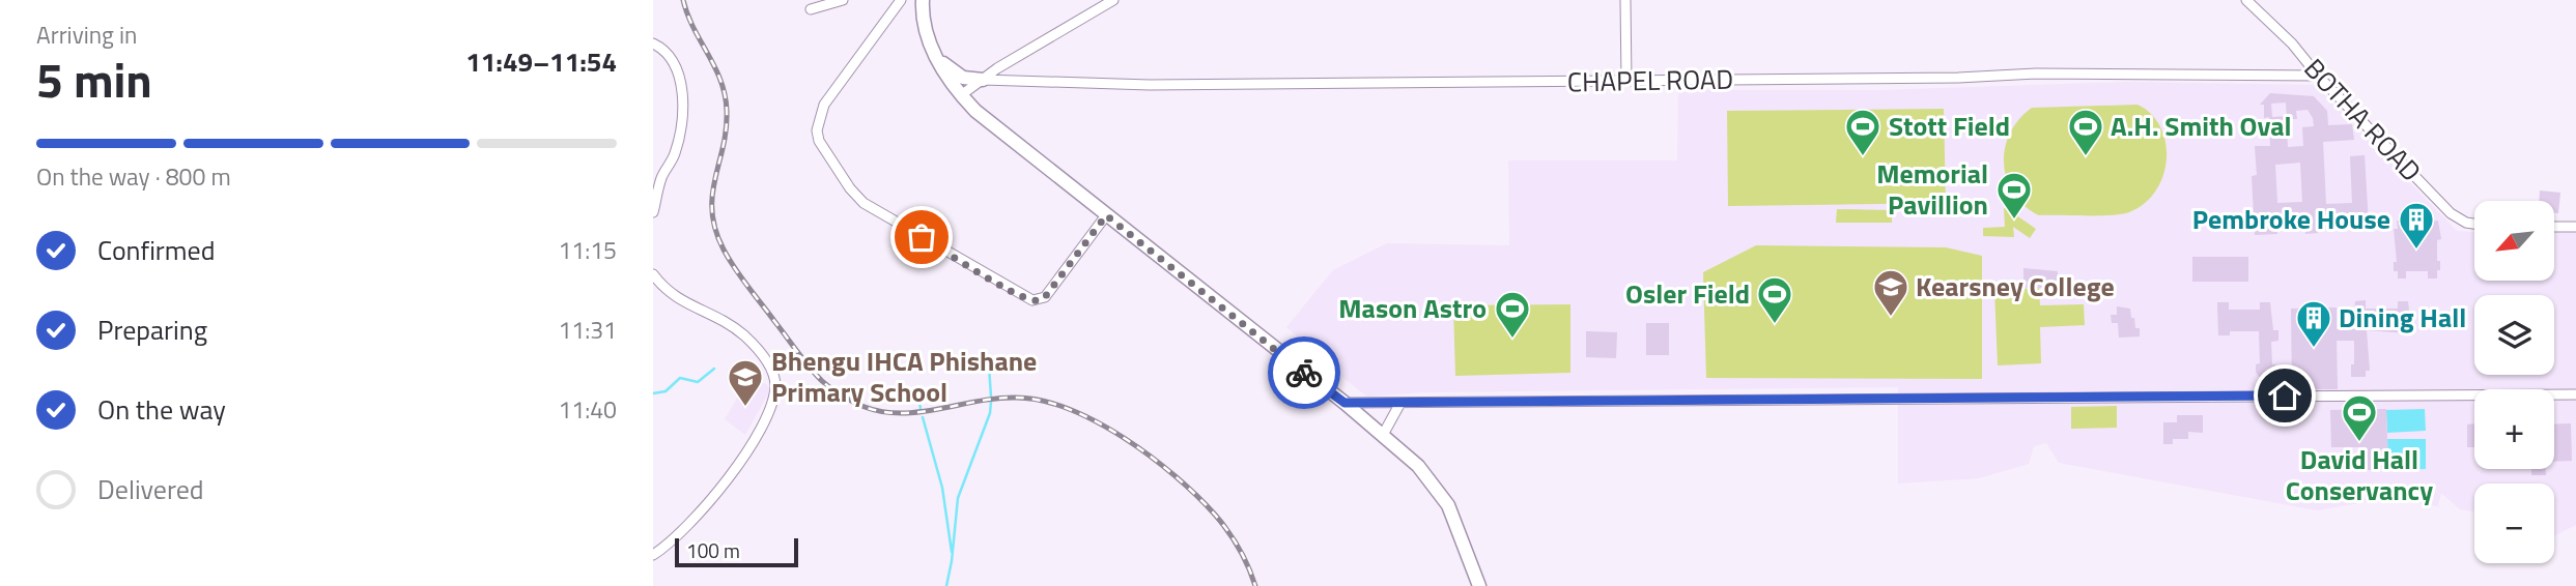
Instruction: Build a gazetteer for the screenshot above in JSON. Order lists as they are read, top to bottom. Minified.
{"streets":{"street":["CHAPEL ROAD","BOTHA ROAD"]},"crossings":[["CHAPEL ROAD","BOTHA ROAD"]],"places":{"sports":["Stott Field","A.H. Smith Oval","Memorial Pavillion","Osler Field","Mason Astro","David Hall Conservancy"],"building":["Pembroke House","Dining Hall"],"school or university":["Kearsney College","Bhengu IHCA Phishane Primary School"]},"scale_bar":"100 m","north":"bottom left","page":{"heading":["5 min","Arriving in","11:49–11:54"],"bar":"On the way · 800 m","map_buttons":["+","−"],"list":[["Confirmed","11:15"],["Preparing","11:31"],["On the way","11:40"],"Delivered"],"scale":"100 m"}}
